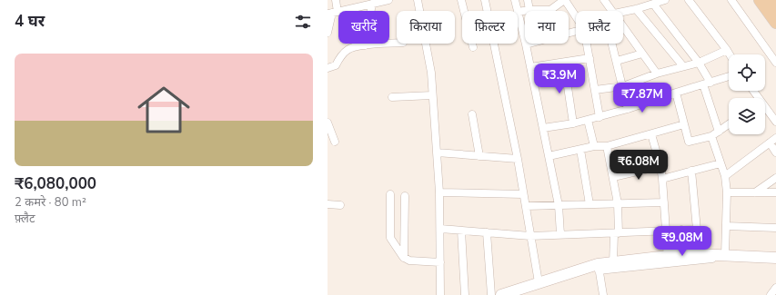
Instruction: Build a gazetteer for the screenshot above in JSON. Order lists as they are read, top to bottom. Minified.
{"page":{"heading":"4 घर","chip":["खरीदें","किराया","फ़िल्टर","नया","फ़्लैट"],"list":[{"name":"₹6,080,000","note":"2 कमरे · 80 m² · फ़्लैट"}],"price":["₹3.9M","₹7.87M","₹6.08M","₹9.08M"]}}
